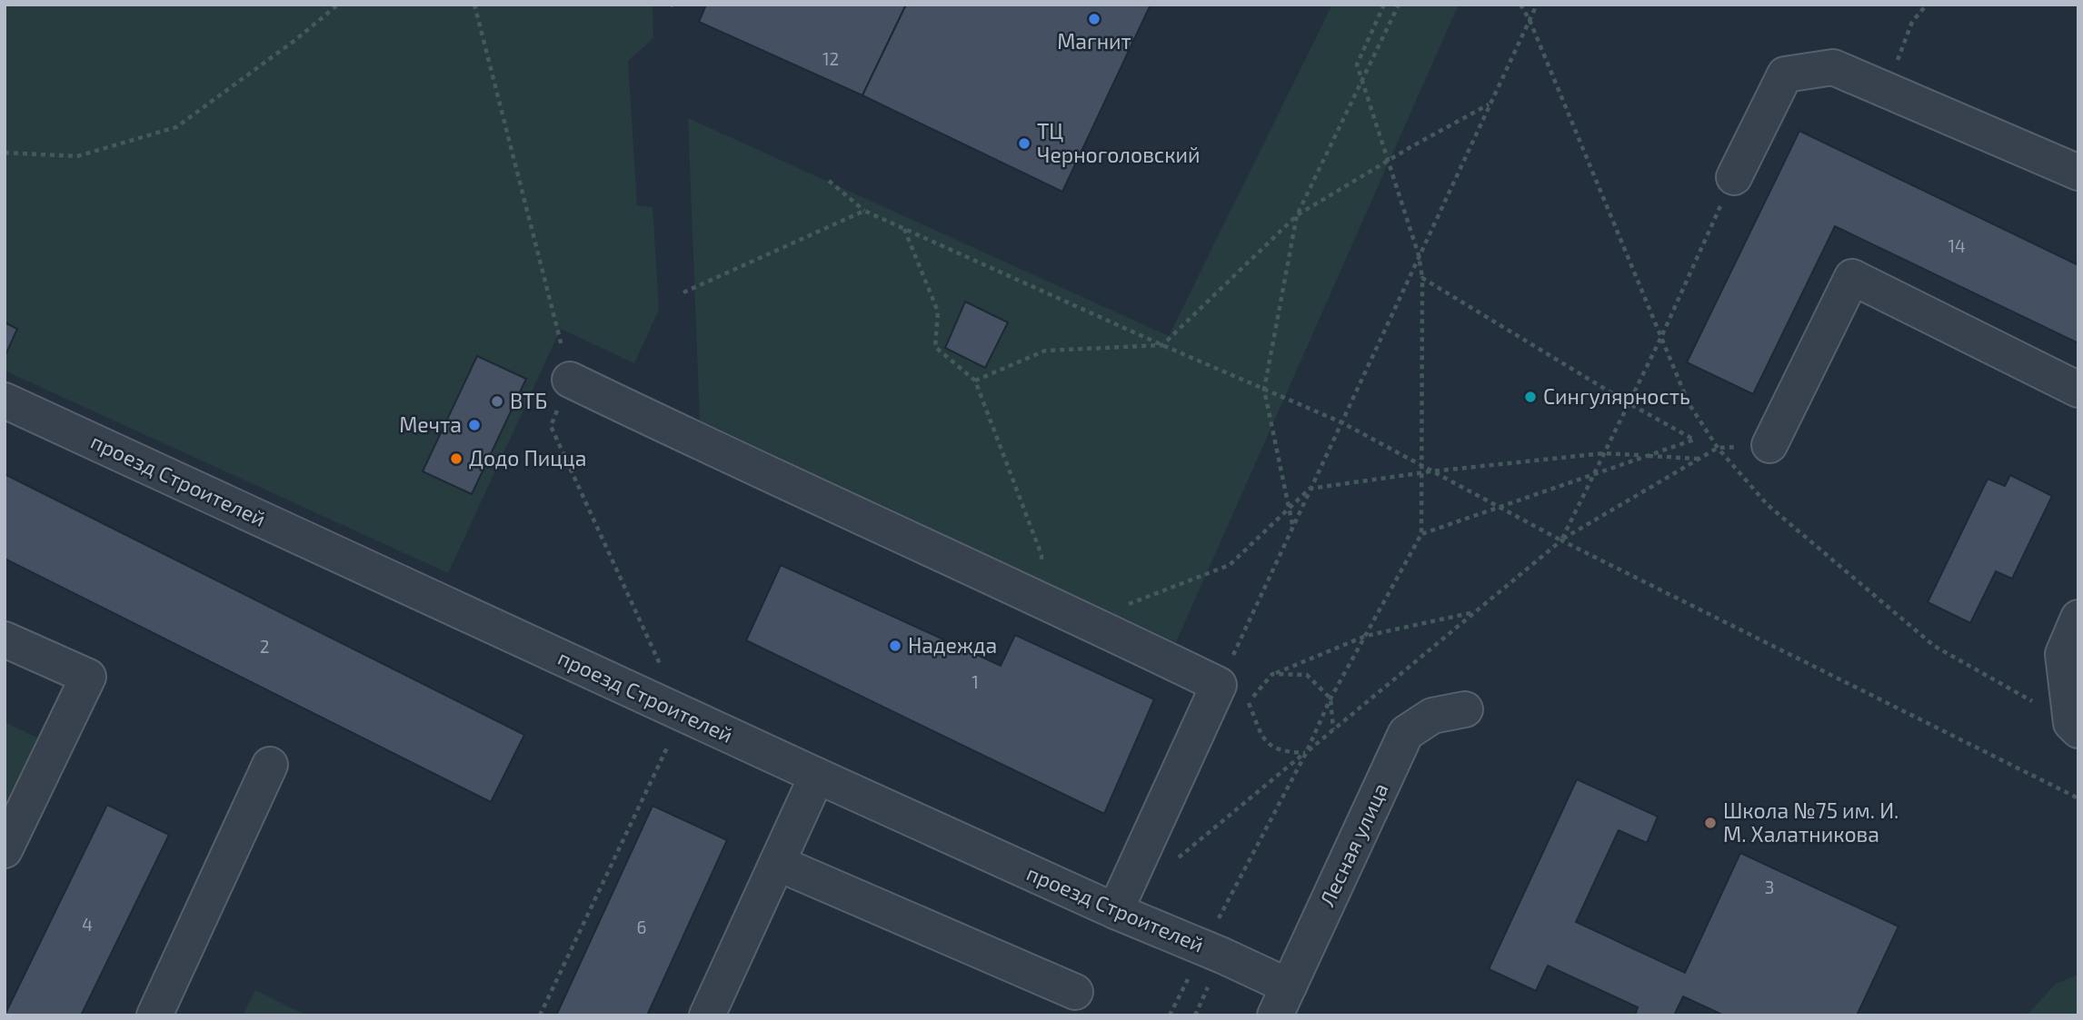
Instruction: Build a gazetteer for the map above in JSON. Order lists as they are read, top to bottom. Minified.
{"streets":{"street":["проезд Строителей","Лесная улица"]},"crossings":[["проезд Строителей","Лесная улица"]],"places":["Магнит","ТЦ Черноголовский","Сингулярность","ВТБ","Мечта","Додо Пицца","Надежда","Школа №75 им. И. М. Халатникова"],"house_numbers":["12","14","2","1","3","4","6"]}
